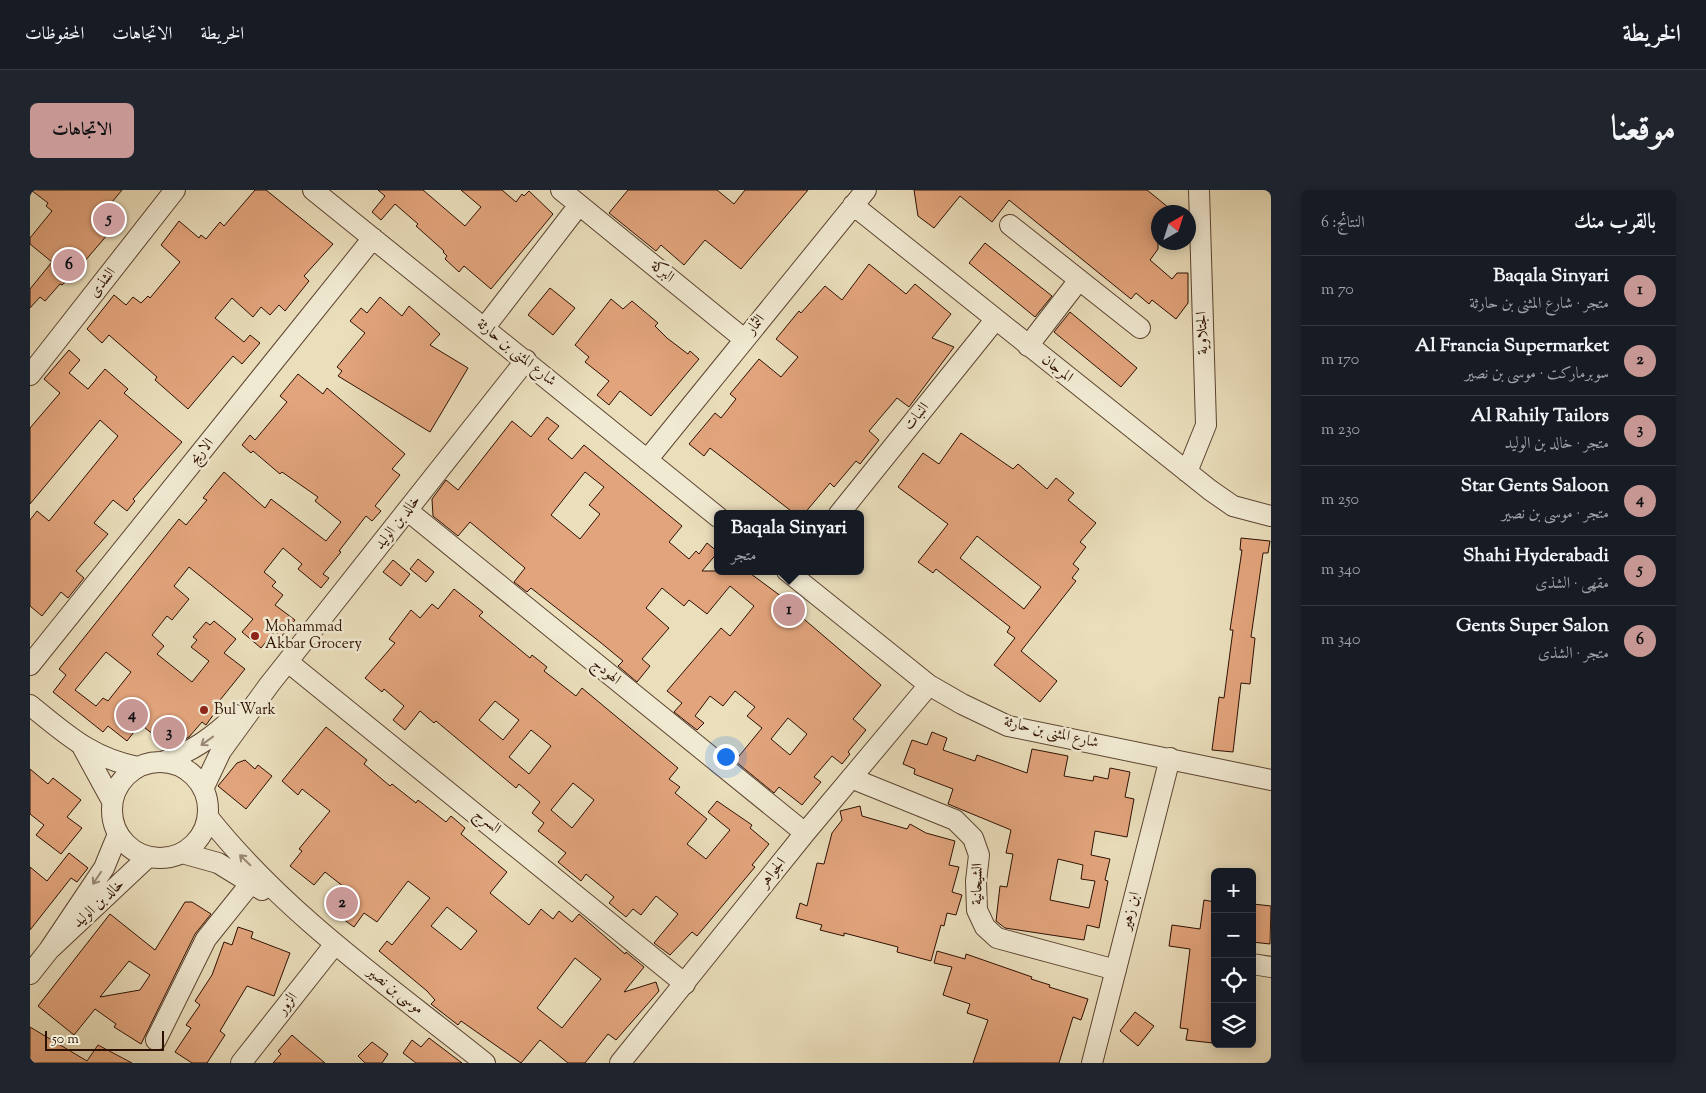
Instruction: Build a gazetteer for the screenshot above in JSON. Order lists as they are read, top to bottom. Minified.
{"streets":{"street":["البركة","الشذى","الثمار","الجتلاوية","شارع المثنى بن حارثة","المرجان","النبات","الاريج","خالد بن الوليد","الهودج","السرج","الجواهر","الشيحانية","ابن زهير","موسى بن نصير","الزور"]},"crossings":[["البركة","الثمار"],["الثمار","شارع المثنى بن حارثة"],["الثمار","المرجان"],["الجتلاوية","المرجان"],["شارع المثنى بن حارثة","الاريج"],["شارع المثنى بن حارثة","خالد بن الوليد"],["شارع المثنى بن حارثة","الجواهر"],["شارع المثنى بن حارثة","ابن زهير"],["المرجان","النبات"],["خالد بن الوليد","الهودج"],["خالد بن الوليد","السرج"],["خالد بن الوليد","موسى بن نصير"],["الهودج","الجواهر"],["السرج","الجواهر"],["الجواهر","الشيحانية"],["الشيحانية","ابن زهير"],["موسى بن نصير","الزور"]],"places":["Mohammad Akbar Grocery","Bul Wark"],"scale_bar":"50 m","north":"top right","page":{"header":"الخريطة","nav":["الخريطة","الاتجاهات","المحفوظات"],"title":"موقعنا","buttons":"الاتجاهات","heading":["بالقرب منك","النتائج: 6"],"pins":["5","6","1","4","3","2"],"list":[{"mark":"1","name":"Baqala Sinyari","note":"متجر · شارع المثنى بن حارثة","value":"70 m"},{"mark":"2","name":"Al Francia Supermarket","note":"سوبرماركت · موسى بن نصير","value":"170 m"},{"mark":"3","name":"Al Rahily Tailors","note":"متجر · خالد بن الوليد","value":"230 m"},{"mark":"4","name":"Star Gents Saloon","note":"متجر · موسى بن نصير","value":"250 m"},{"mark":"5","name":"Shahi Hyderabadi","note":"مقهى · الشذى","value":"340 m"},{"mark":"6","name":"Gents Super Salon","note":"متجر · الشذى","value":"340 m"}],"popup":["Baqala Sinyari","متجر"],"map_buttons":["+","−"],"scale":"50 m"}}
